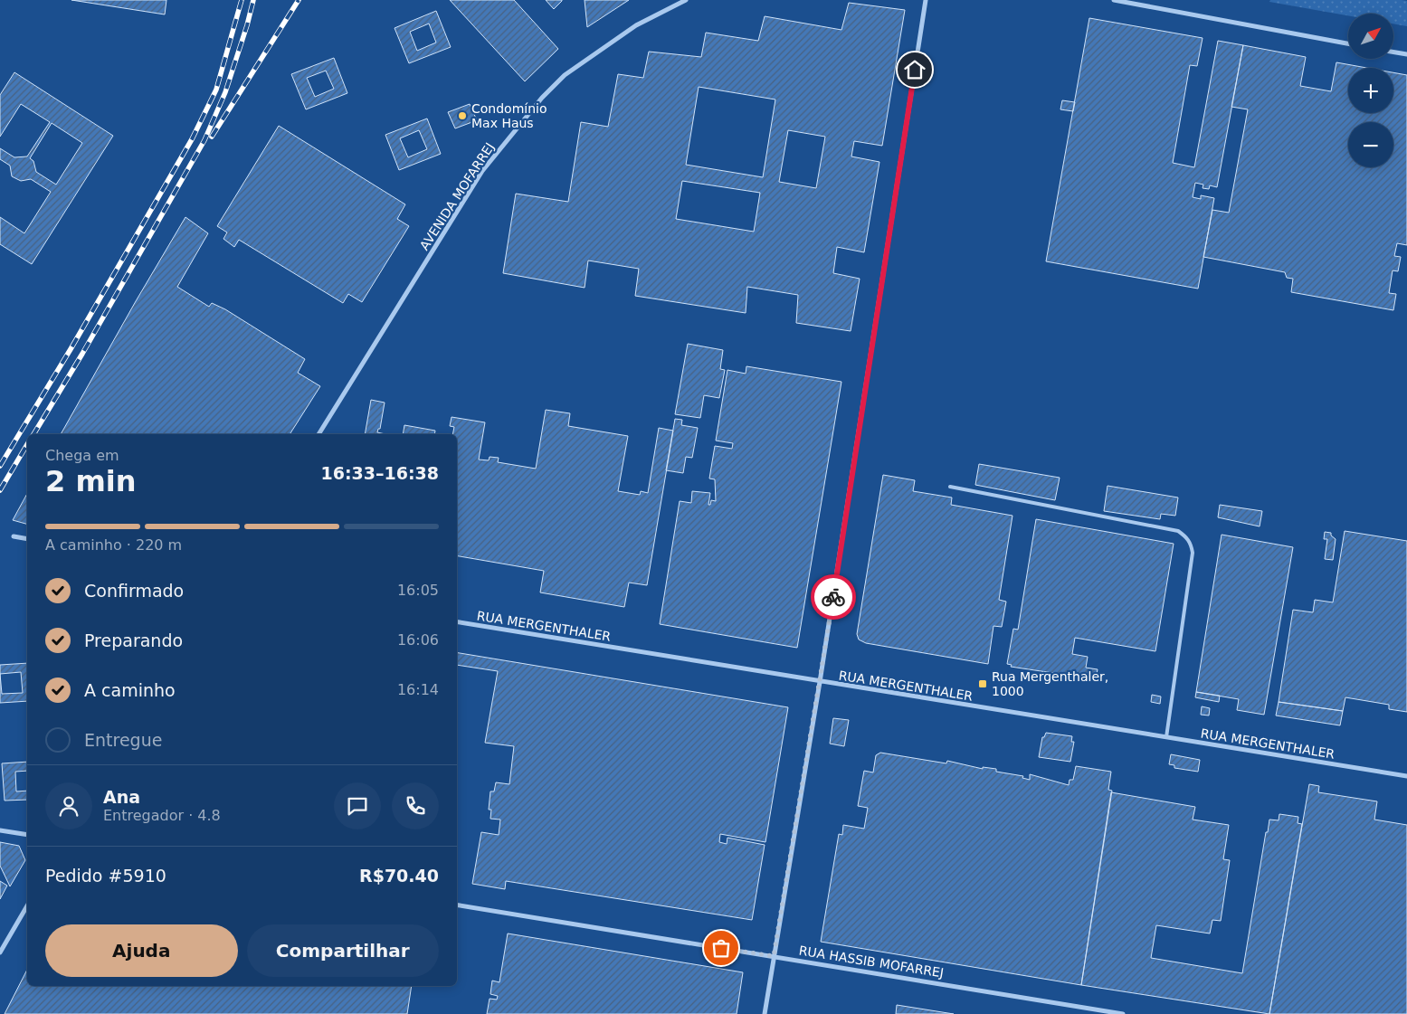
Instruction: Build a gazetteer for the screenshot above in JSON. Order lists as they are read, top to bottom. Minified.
{"streets":{"street":["AVENIDA MOFARREJ","RUA MERGENTHALER","RUA HASSIB MOFARREJ"]},"places":{"other":["Condomínio Max Haus"],"transit":["Rua Mergenthaler, 1000"]},"north":"top right","page":{"map_buttons":["+","−"],"heading":["2 min","Chega em","16:33–16:38"],"panel":["Ana","Entregador · 4.8","Pedido #5910","R$70.40"],"bar":"A caminho · 220 m","list":[["Confirmado","16:05"],["Preparando","16:06"],["A caminho","16:14"],"Entregue"],"buttons":["Ajuda","Compartilhar"]}}
